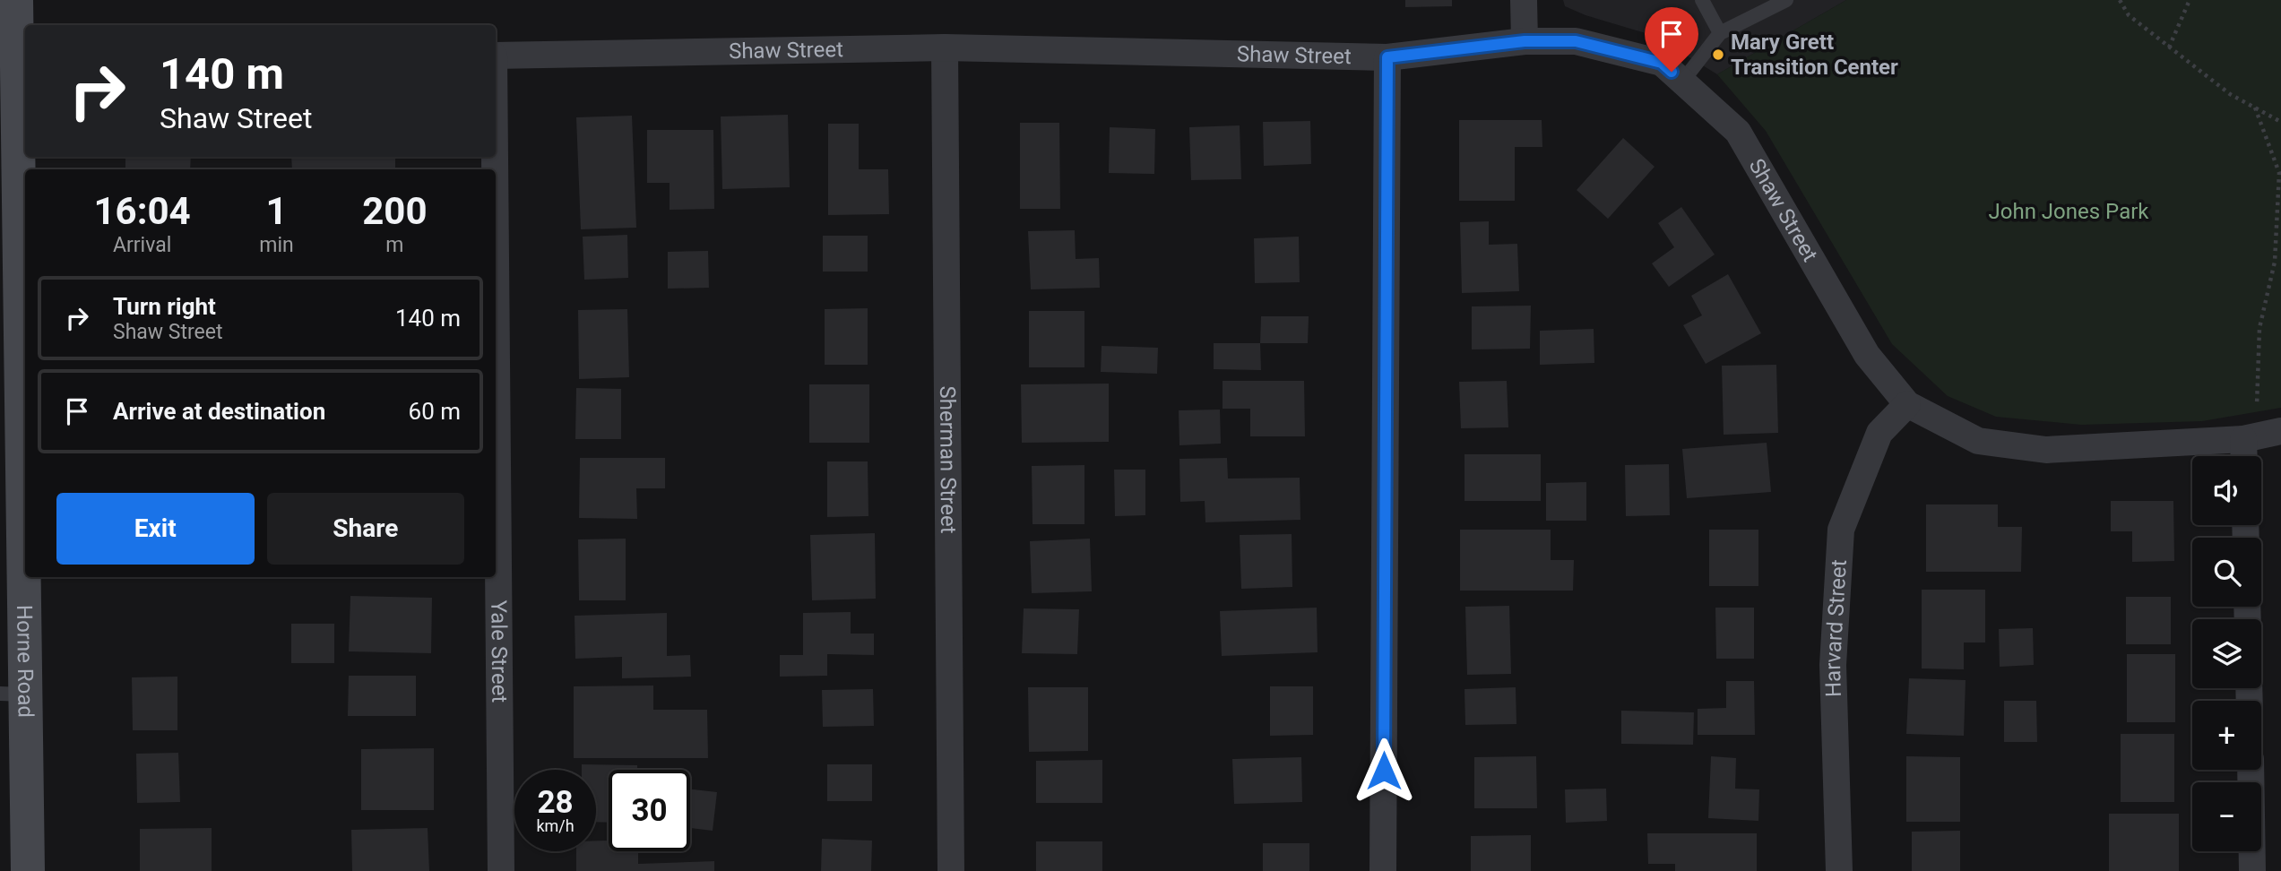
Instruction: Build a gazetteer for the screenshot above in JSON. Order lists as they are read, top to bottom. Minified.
{"streets":{"main road":["Horne Road"],"street":["Shaw Street","Sherman Street","Harvard Street","Yale Street"]},"crossings":[["Shaw Street","Sherman Street"],["Shaw Street","Harvard Street"]],"parks":["John Jones Park"],"places":["Mary Grett Transition Center"],"page":{"turn":["140 m","Shaw Street"],"eta":["16:04","Arrival","1","min","200","m"],"list":[{"name":"Turn right","note":"Shaw Street","value":"140 m"},{"name":"Arrive at destination","value":"60 m"}],"map_buttons":["+","−"],"buttons":["Exit","Share"],"speed":"28 km/h","limit":"30"}}
